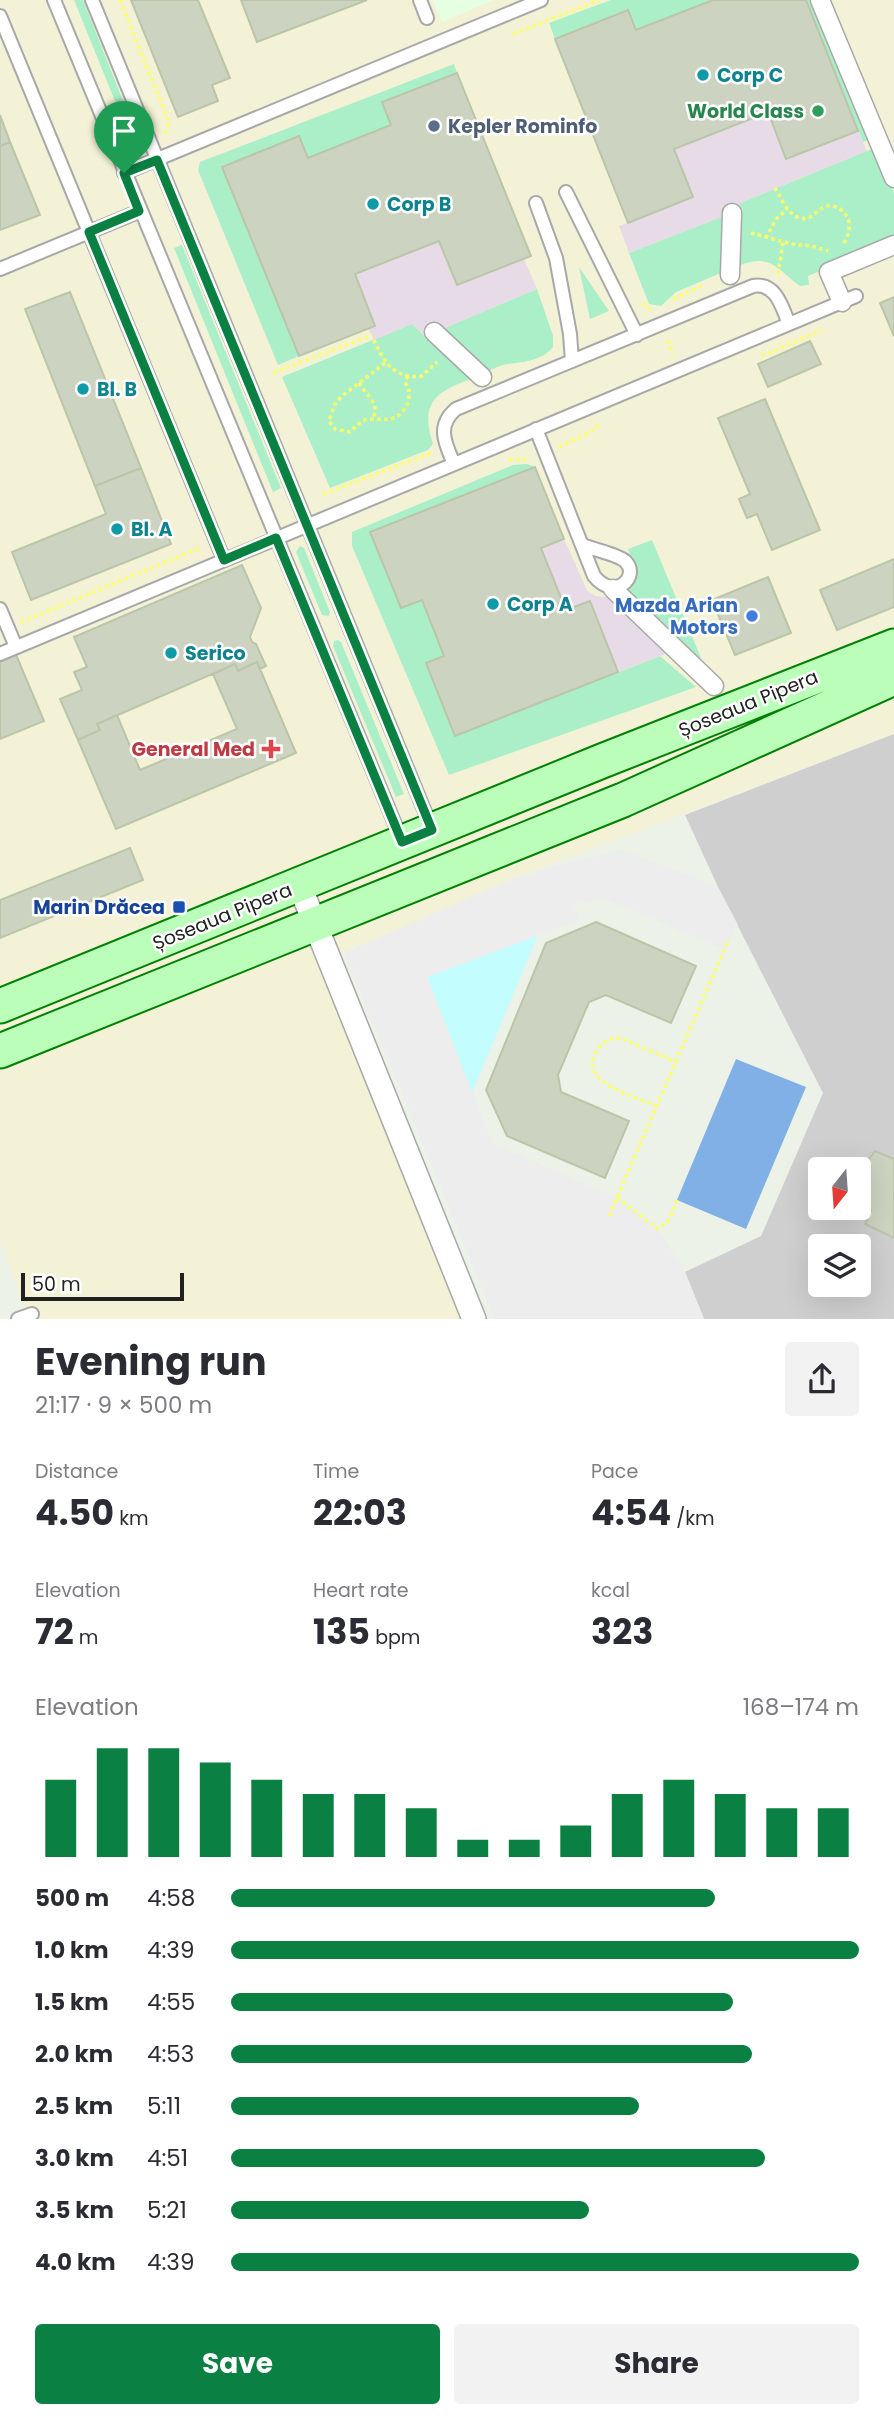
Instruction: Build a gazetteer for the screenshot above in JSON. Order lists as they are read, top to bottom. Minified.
{"streets":{"main road":["Șoseaua Pipera"]},"places":{"other":["Corp C","World Class","Kepler Rominfo","Corp B","Bl. B","Bl. A","Corp A","Mazda Arian Motors","Serico"],"health":["General Med"],"transit":["Marin Drăcea"]},"scale_bar":"50 m","north":"bottom","page":{"scale":"50 m","heading":["Evening run","21:17 · 9 × 500 m"],"stats":[["Distance","4.50 km"],["Time","22:03"],["Pace","4:54 /km"],["Elevation","72 m"],["Heart rate","135 bpm"],["kcal","323"]],"chart":["Elevation","168–174 m"],"list":[{"name":"500 m","note":"4:58"},{"name":"1.0 km","note":"4:39"},{"name":"1.5 km","note":"4:55"},{"name":"2.0 km","note":"4:53"},{"name":"2.5 km","note":"5:11"},{"name":"3.0 km","note":"4:51"},{"name":"3.5 km","note":"5:21"},{"name":"4.0 km","note":"4:39"}],"buttons":["Save","Share"]}}
